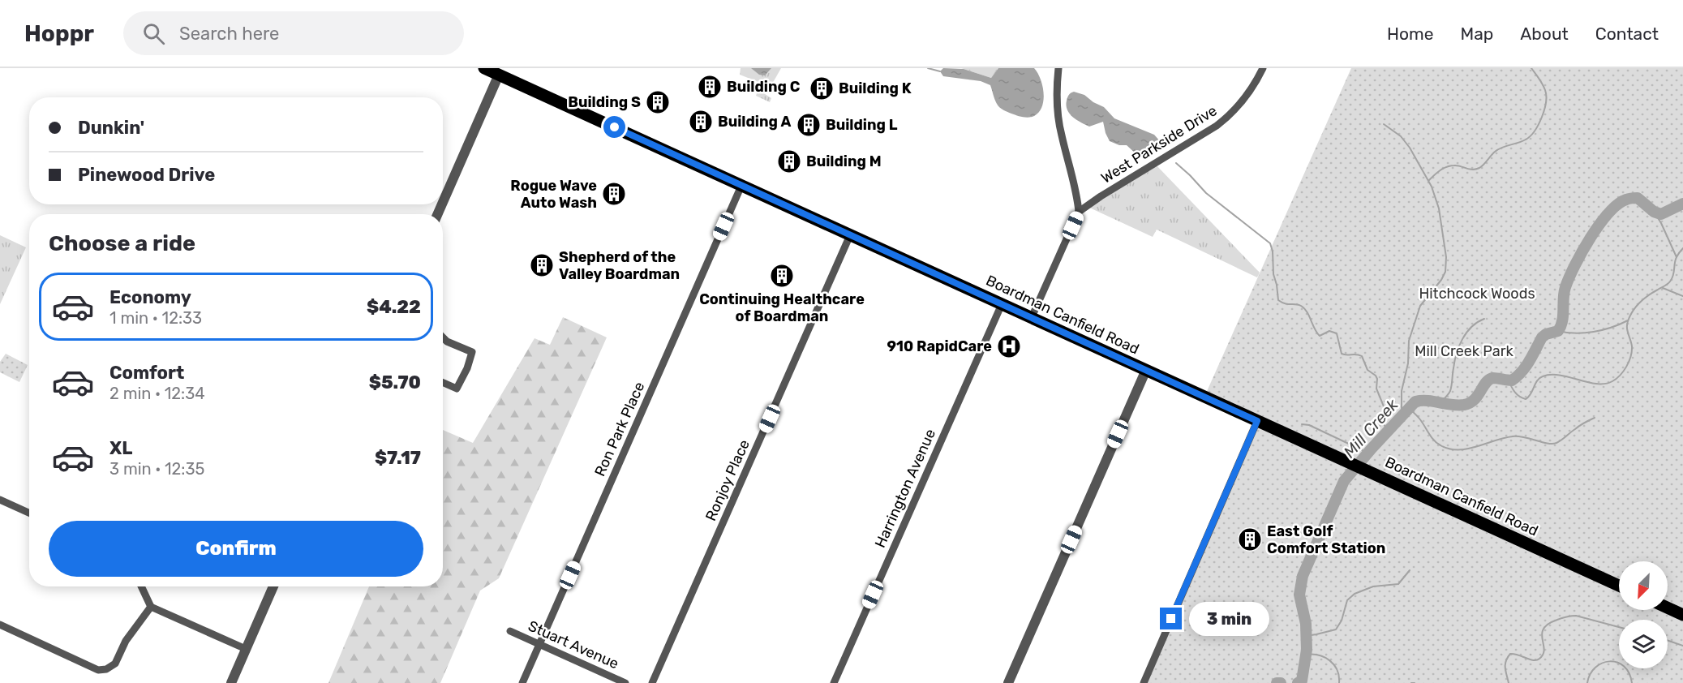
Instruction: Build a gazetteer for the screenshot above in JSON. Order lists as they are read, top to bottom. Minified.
{"streets":{"main road":["Boardman Canfield Road"],"street":["West Parkside Drive","Ron Park Place","Ronjoy Place","Harrington Avenue","Stuart Avenue"]},"crossings":[["Boardman Canfield Road","Ron Park Place"],["Boardman Canfield Road","Ronjoy Place"],["Boardman Canfield Road","Harrington Avenue"],["Ron Park Place","Stuart Avenue"]],"water":["Mill Creek"],"parks":["Hitchcock Woods","Mill Creek Park"],"places":{"building":["Building C","Building K","Building S","Building A","Building L","Building M","Rogue Wave Auto Wash","Shepherd of the Valley Boardman","Continuing Healthcare of Boardman","East Golf Comfort Station"],"hospital":["910 RapidCare"]},"north":"bottom left","page":{"header":"Hoppr","search":"Search here","nav":["Home","Map","About","Contact"],"banner":["Dunkin'","Pinewood Drive"],"heading":"Choose a ride","list":[{"name":"Economy","note":"1 min · 12:33","value":"$4.22"},{"name":"Comfort","note":"2 min · 12:34","value":"$5.70"},{"name":"XL","note":"3 min · 12:35","value":"$7.17"}],"buttons":"Confirm","bubble":"3 min"}}
